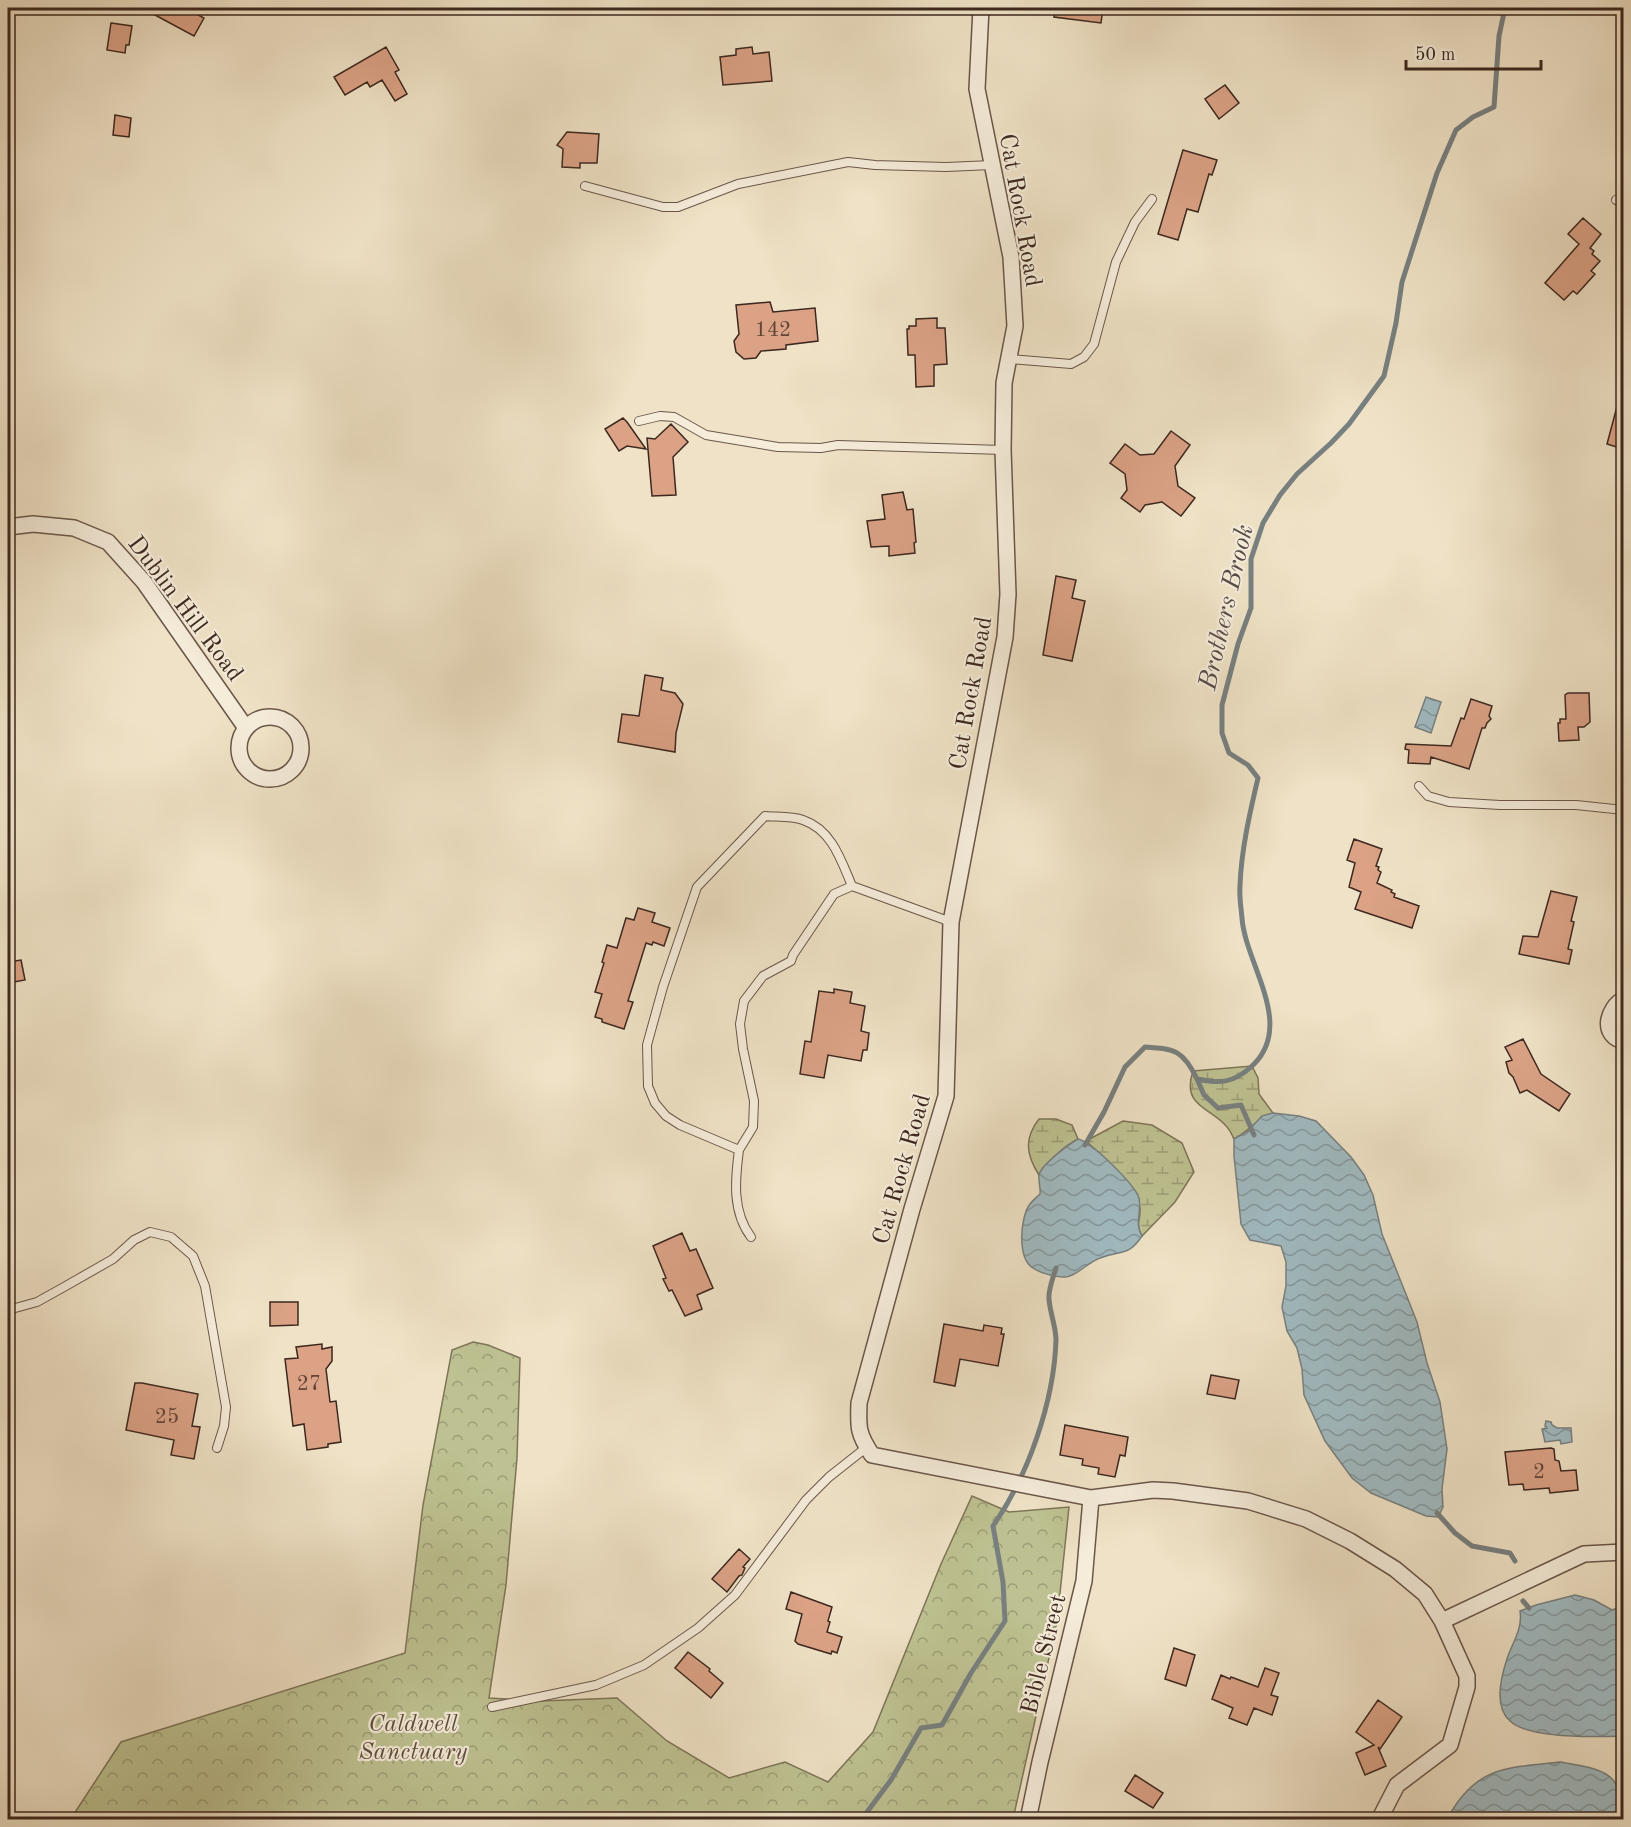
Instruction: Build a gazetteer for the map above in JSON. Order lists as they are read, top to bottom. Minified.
{"streets":{"street":["Cat Rock Road","Dublin Hill Road","Bible Street"]},"water":["Brothers Brook"],"parks":["Caldwell Sanctuary"],"house_numbers":["142","27","25","2"],"scale_bar":"50 m"}
